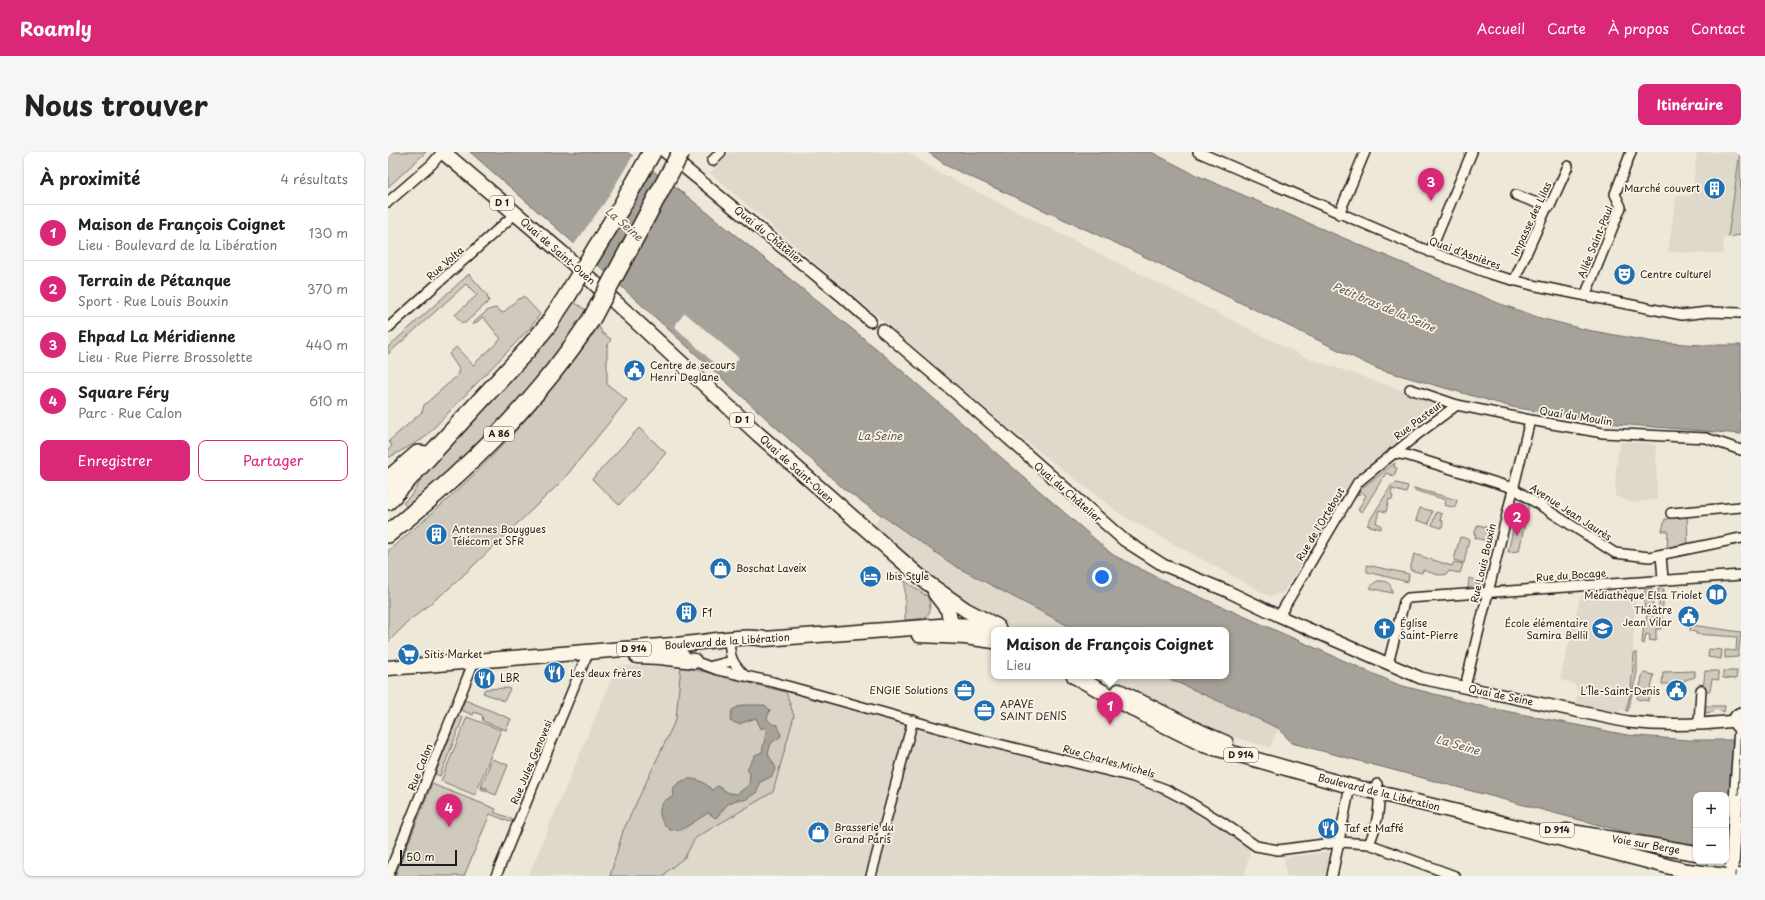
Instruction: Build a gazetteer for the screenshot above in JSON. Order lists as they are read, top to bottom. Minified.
{"streets":{"highway":["A 86"],"main road":["D 1","Quai de Saint-Ouen","Boulevard de la Libération","D 914","Voie sur Berge"],"street":["Impasse des Lilas","Quai du Châtelier","Allée Saint-Paul","Quai d'Asnières","Rue Volta","Quai du Moulin","Rue Pasteur","Avenue Jean Jaurès","Rue de l'Ortebout","Rue Louis Bouxin","Rue du Bocage","Quai de Seine","Rue Charles Michels","Rue Jules Genovesi","Rue Calon"]},"crossings":[["D 1","Quai de Saint-Ouen"],["D 1","Boulevard de la Libération"],["D 1","D 914"],["Impasse des Lilas","Quai d'Asnières"],["Quai du Châtelier","Rue de l'Ortebout"],["Quai du Châtelier","Quai de Seine"],["Allée Saint-Paul","Quai d'Asnières"],["Quai de Saint-Ouen","Rue Volta"],["Quai du Moulin","Rue Pasteur"],["Quai du Moulin","Rue Louis Bouxin"],["Rue Pasteur","Avenue Jean Jaurès"],["Rue Pasteur","Rue de l'Ortebout"],["Avenue Jean Jaurès","Rue de l'Ortebout"],["Avenue Jean Jaurès","Rue Louis Bouxin"],["Rue de l'Ortebout","Quai de Seine"],["Rue Louis Bouxin","Rue du Bocage"],["Rue Louis Bouxin","Quai de Seine"],["Rue du Bocage","Quai de Seine"],["Boulevard de la Libération","D 914"],["Boulevard de la Libération","Rue Charles Michels"],["Boulevard de la Libération","Rue Jules Genovesi"],["Boulevard de la Libération","Rue Calon"],["Boulevard de la Libération","Voie sur Berge"],["D 914","Voie sur Berge"]],"water":["La Seine","Petit bras de la Seine"],"places":{"building":["Marché couvert","Antennes Bouygues Télécom et SFR","F1"],"theatre":["Centre culturel"],"public building":["Centre de secours Henri Deglane","Théâtre Jean Vilar","L'Île-Saint-Denis"],"shop":["Boschat Laveix","Brasserie du Grand Paris"],"hotel":["Ibis Style"],"library":["Médiathèque Elsa Triolet"],"church":["Église Saint-Pierre"],"school or university":["École élémentaire Samira Bellil"],"supermarket":["Sitis Market"],"restaurant":["Les deux frères","LBR","Taf et Maffé"],"office":["ENGIE Solutions","APAVE SAINT DENIS"]},"scale_bar":"50 m","page":{"header":"Roamly","nav":["Accueil","Carte","À propos","Contact"],"title":"Nous trouver","buttons":["Itinéraire",["Enregistrer","Partager"]],"heading":["À proximité","4 résultats"],"pins":["3","2","1","4"],"list":[{"mark":"1","name":"Maison de François Coignet","note":"Lieu · Boulevard de la Libération","value":"130 m"},{"mark":"2","name":"Terrain de Pétanque","note":"Sport · Rue Louis Bouxin","value":"370 m"},{"mark":"3","name":"Ehpad La Méridienne","note":"Lieu · Rue Pierre Brossolette","value":"440 m"},{"mark":"4","name":"Square Féry","note":"Parc · Rue Calon","value":"610 m"}],"popup":["Maison de François Coignet","Lieu"],"map_buttons":["+","−"],"scale":"50 m"}}
